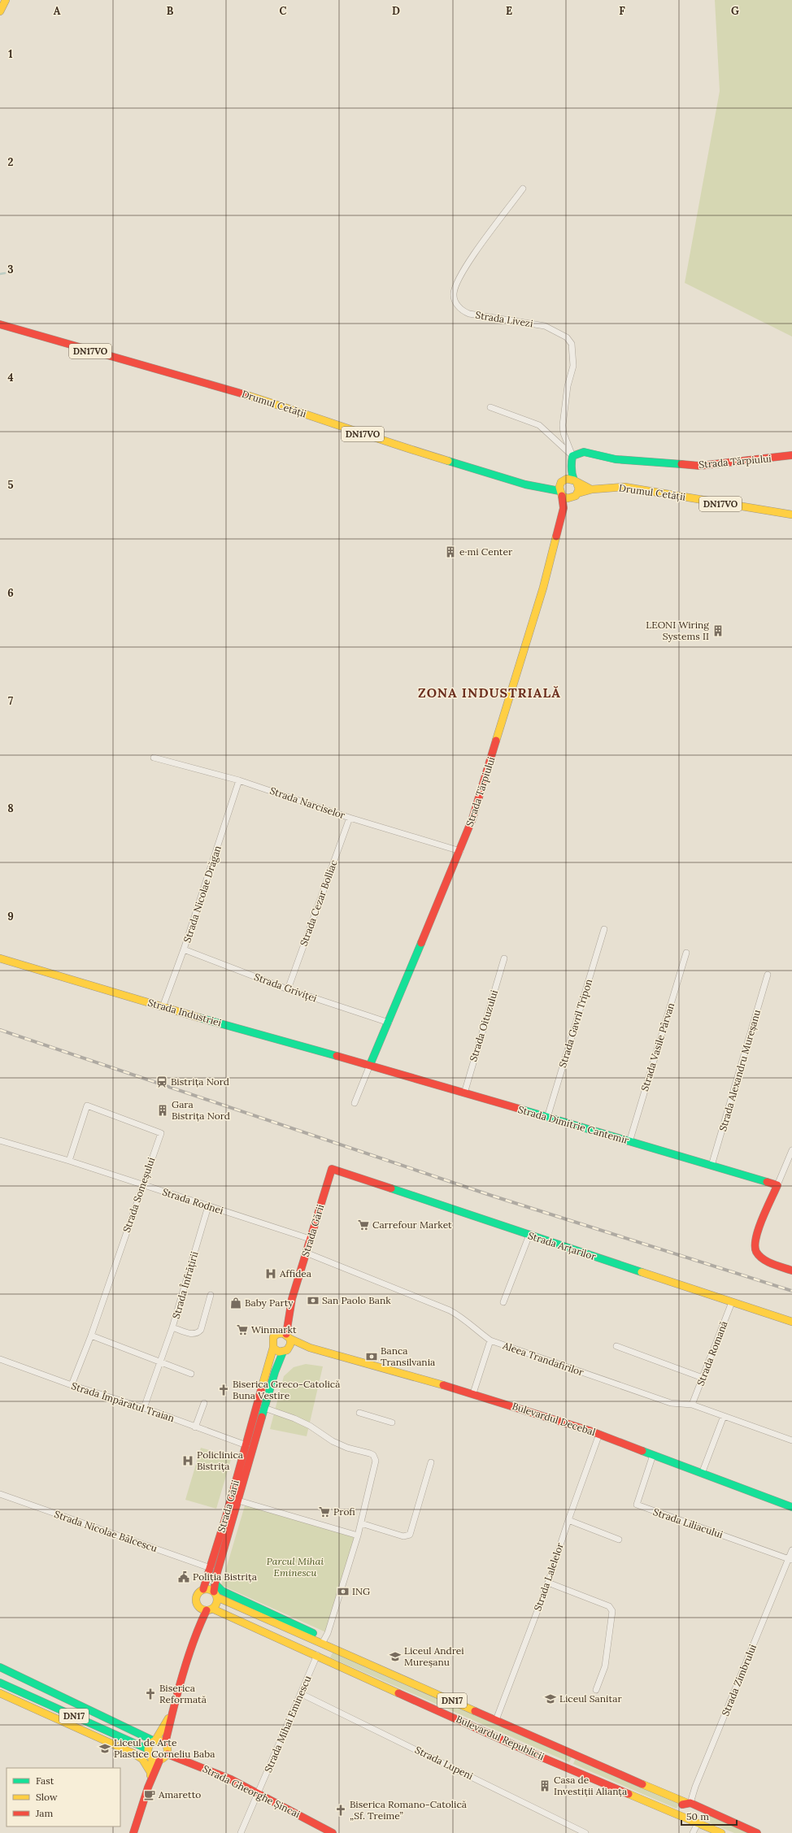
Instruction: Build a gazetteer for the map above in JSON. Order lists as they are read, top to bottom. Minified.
{"streets":{"main road":["DN17VO","Drumul Cetății","Strada Tărpiului","Strada Industriei","Strada Dimitrie Cantemir","Strada Gării","Strada Arțarilor","Bulevardul Decebal","DN17","Bulevardul Republicii","Strada Gheorghe Șincai"],"street":["Strada Livezi","Strada Narciselor","Strada Nicolae Drăgan","Strada Cezar Bolliac","Strada Griviței","Strada Gavril Tripon","Strada Oituzului","Strada Vasile Pârvan","Strada Alexandru Mureșanu","Strada Someșului","Strada Rodnei","Strada Înfrățirii","Strada Romană","Aleea Trandafirilor","Strada Împăratul Traian","Strada Liliacului","Strada Nicolae Bălcescu","Strada Lalelelor","Strada Zimbrului","Strada Mihai Eminescu","Strada Lupeni"]},"crossings":[["Strada Livezi","DN17VO"],["Strada Livezi","Drumul Cetății"],["Strada Livezi","Strada Tărpiului"],["DN17VO","Drumul Cetății"],["DN17VO","Strada Tărpiului"],["Drumul Cetății","Strada Tărpiului"],["Strada Tărpiului","Strada Narciselor"],["Strada Tărpiului","Strada Griviței"],["Strada Tărpiului","Strada Industriei"],["Strada Tărpiului","Strada Dimitrie Cantemir"],["Strada Narciselor","Strada Nicolae Drăgan"],["Strada Narciselor","Strada Cezar Bolliac"],["Strada Nicolae Drăgan","Strada Griviței"],["Strada Nicolae Drăgan","Strada Industriei"],["Strada Cezar Bolliac","Strada Griviței"],["Strada Industriei","Strada Dimitrie Cantemir"],["Strada Gavril Tripon","Strada Dimitrie Cantemir"],["Strada Oituzului","Strada Dimitrie Cantemir"],["Strada Vasile Pârvan","Strada Dimitrie Cantemir"],["Strada Alexandru Mureșanu","Strada Dimitrie Cantemir"],["Strada Someșului","Strada Rodnei"],["Strada Someșului","Strada Împăratul Traian"],["Strada Rodnei","Strada Gării"],["Strada Rodnei","Strada Înfrățirii"],["Strada Gării","Strada Arțarilor"],["Strada Gării","Aleea Trandafirilor"],["Strada Gării","Strada Împăratul Traian"],["Strada Gării","Bulevardul Decebal"],["Strada Gării","Strada Nicolae Bălcescu"],["Strada Gării","Bulevardul Republicii"],["Strada Arțarilor","Strada Romană"],["Strada Înfrățirii","Strada Împăratul Traian"],["Strada Romană","Aleea Trandafirilor"],["Bulevardul Decebal","Strada Liliacului"],["Bulevardul Decebal","Strada Lalelelor"],["Strada Liliacului","Strada Zimbrului"],["Strada Lalelelor","Bulevardul Republicii"],["Strada Zimbrului","Bulevardul Republicii"],["DN17","Strada Gheorghe Șincai"],["Strada Mihai Eminescu","Bulevardul Republicii"],["Strada Mihai Eminescu","Strada Lupeni"],["Strada Mihai Eminescu","Strada Gheorghe Șincai"]],"districts":["ZONA INDUSTRIALĂ"],"parks":["Parcul Mihai Eminescu"],"places":{"building":["e·mi Center","LEONI Wiring Systems II","Gara Bistrița Nord","Casa de Investiții Alianța"],"station":["Bistrița Nord"],"supermarket":["Carrefour Market","Winmarkt","Profi"],"hospital":["Affidea","Policlinica Bistrița"],"bank":["San Paolo Bank","Banca Transilvania","ING"],"shop":["Baby Party"],"church":["Biserica Greco-Catolică Buna Vestire","Biserica Reformată","Biserica Romano-Catolică „Sf. Treime”"],"public building":["Poliția Bistrița"],"school or university":["Liceul Andrei Mureșanu","Liceul Sanitar","Liceul de Arte Plastice Corneliu Baba"],"cafe":["Amaretto"]},"legend":["Fast","Slow","Jam"],"scale_bar":"50 m","grid":{"columns":["A","B","C","D","E","F","G"],"rows":["1","2","3","4","5","6","7","8","9"]}}
